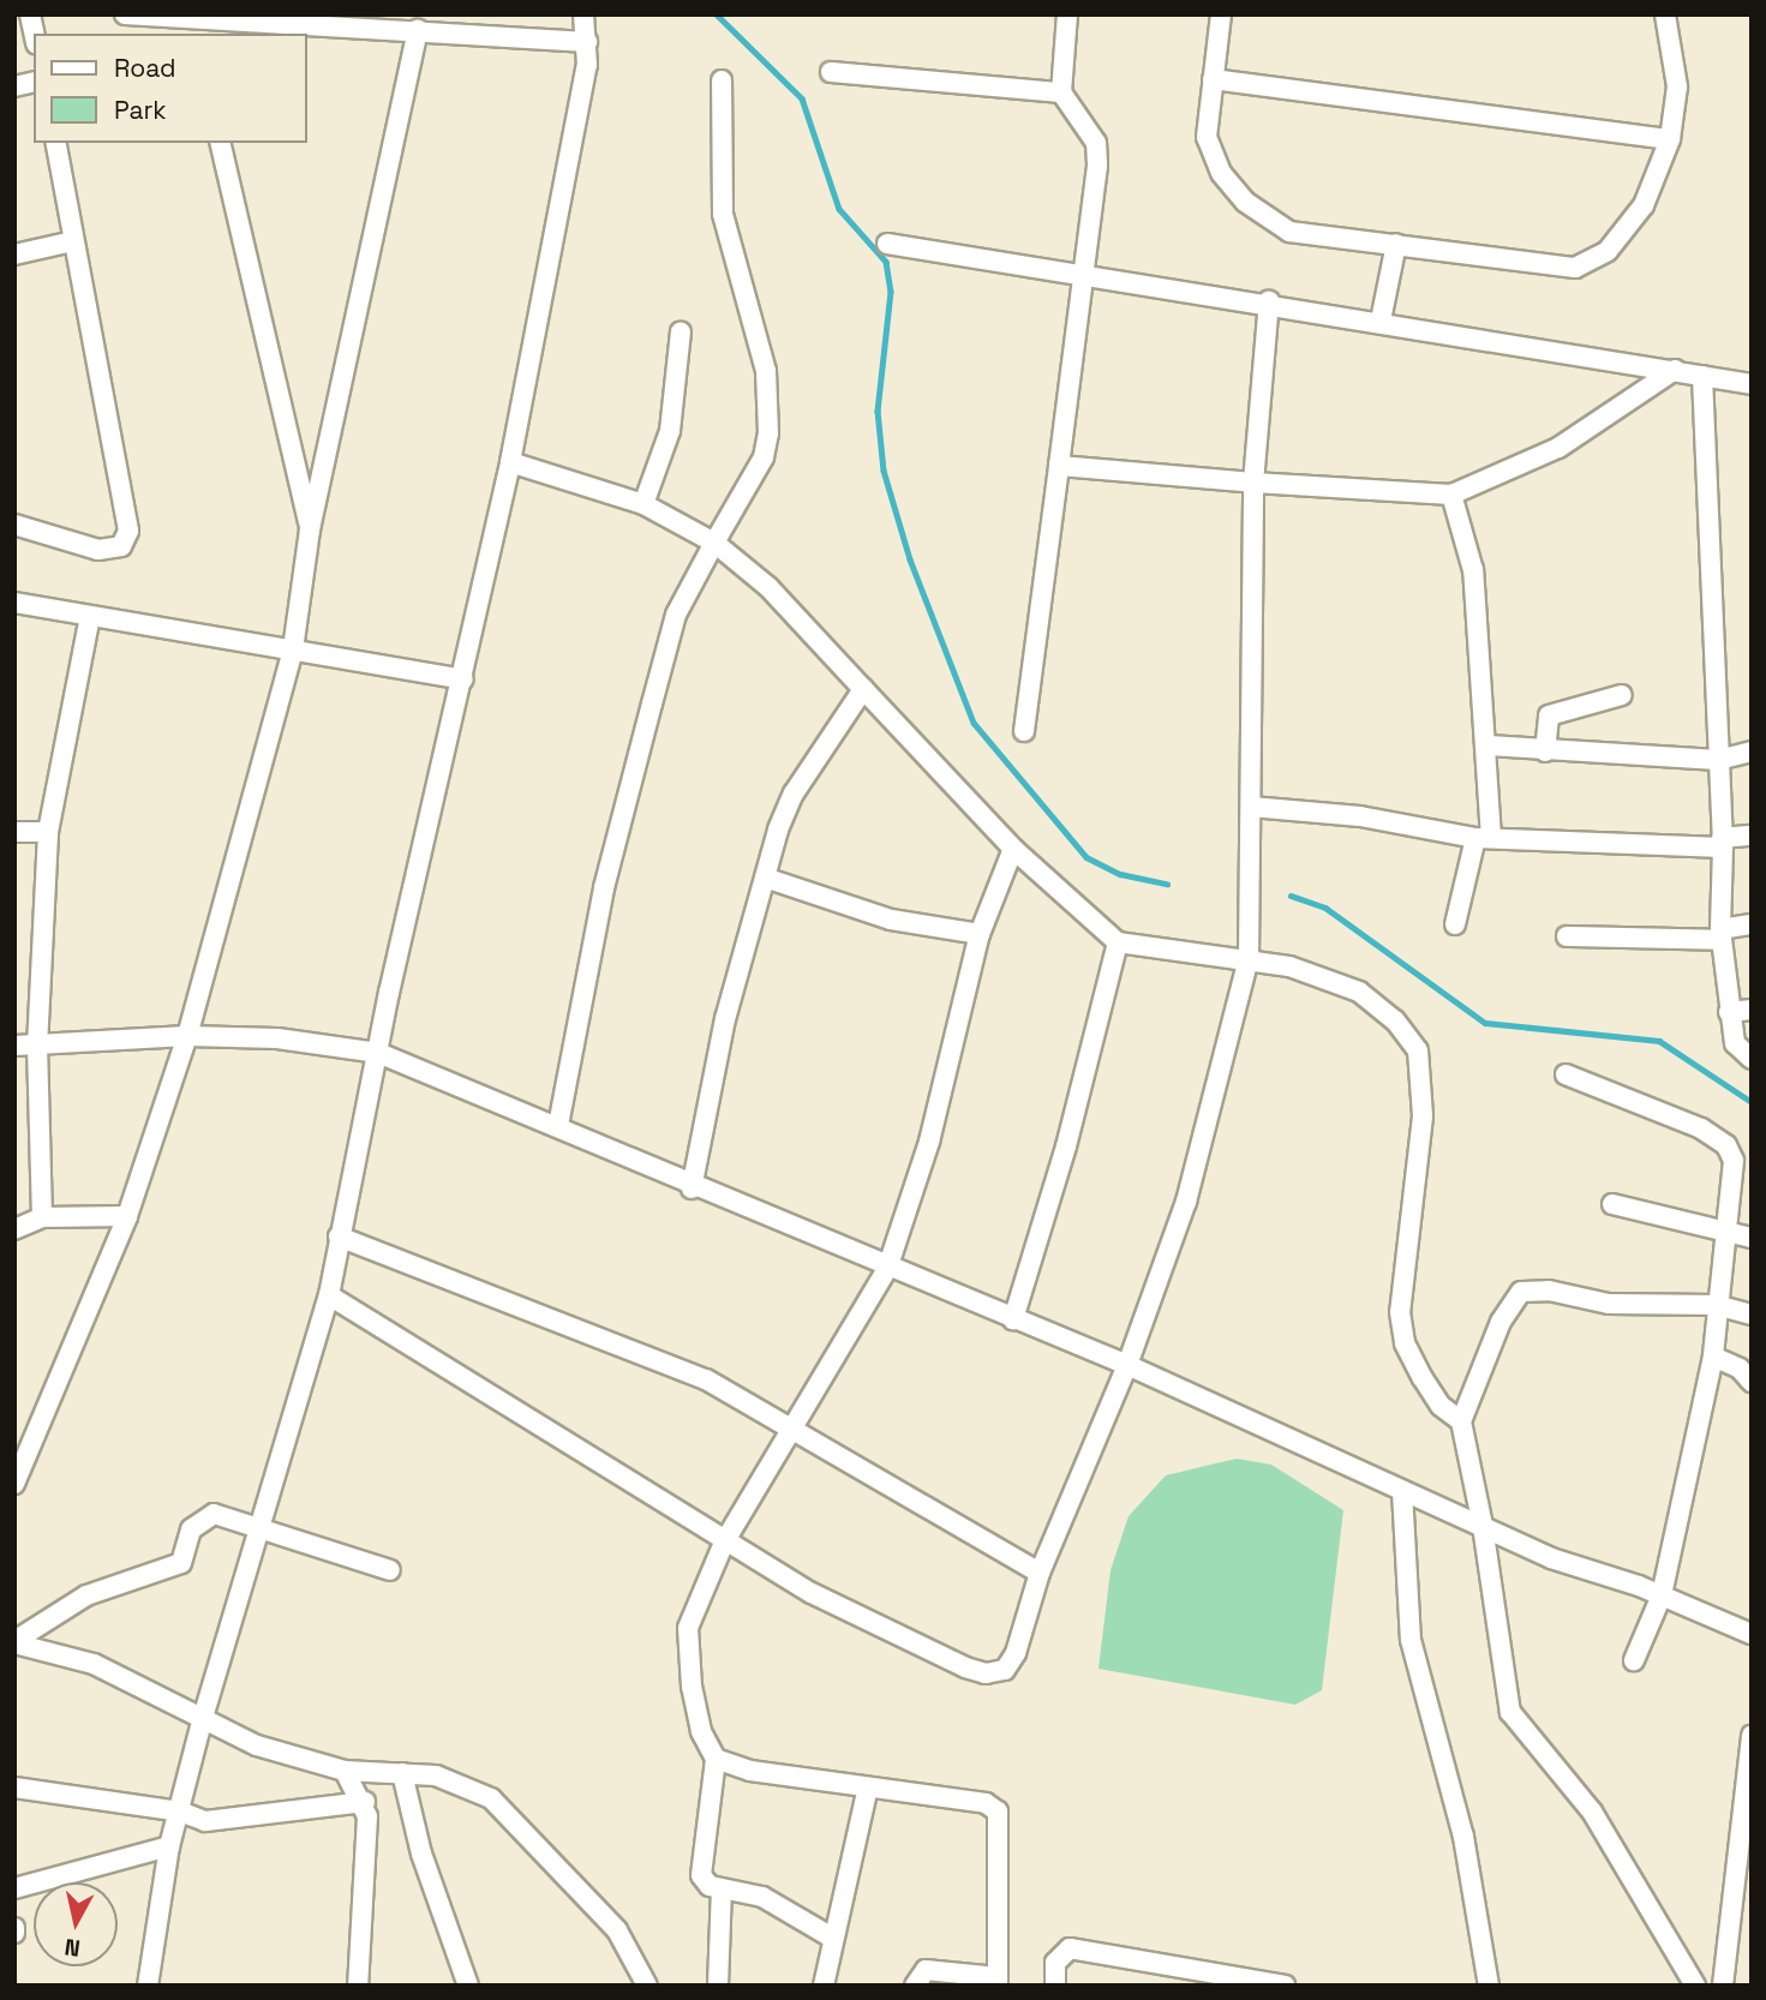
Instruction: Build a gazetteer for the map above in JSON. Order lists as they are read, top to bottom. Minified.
{"legend":["Road","Park"],"north":"bottom"}
